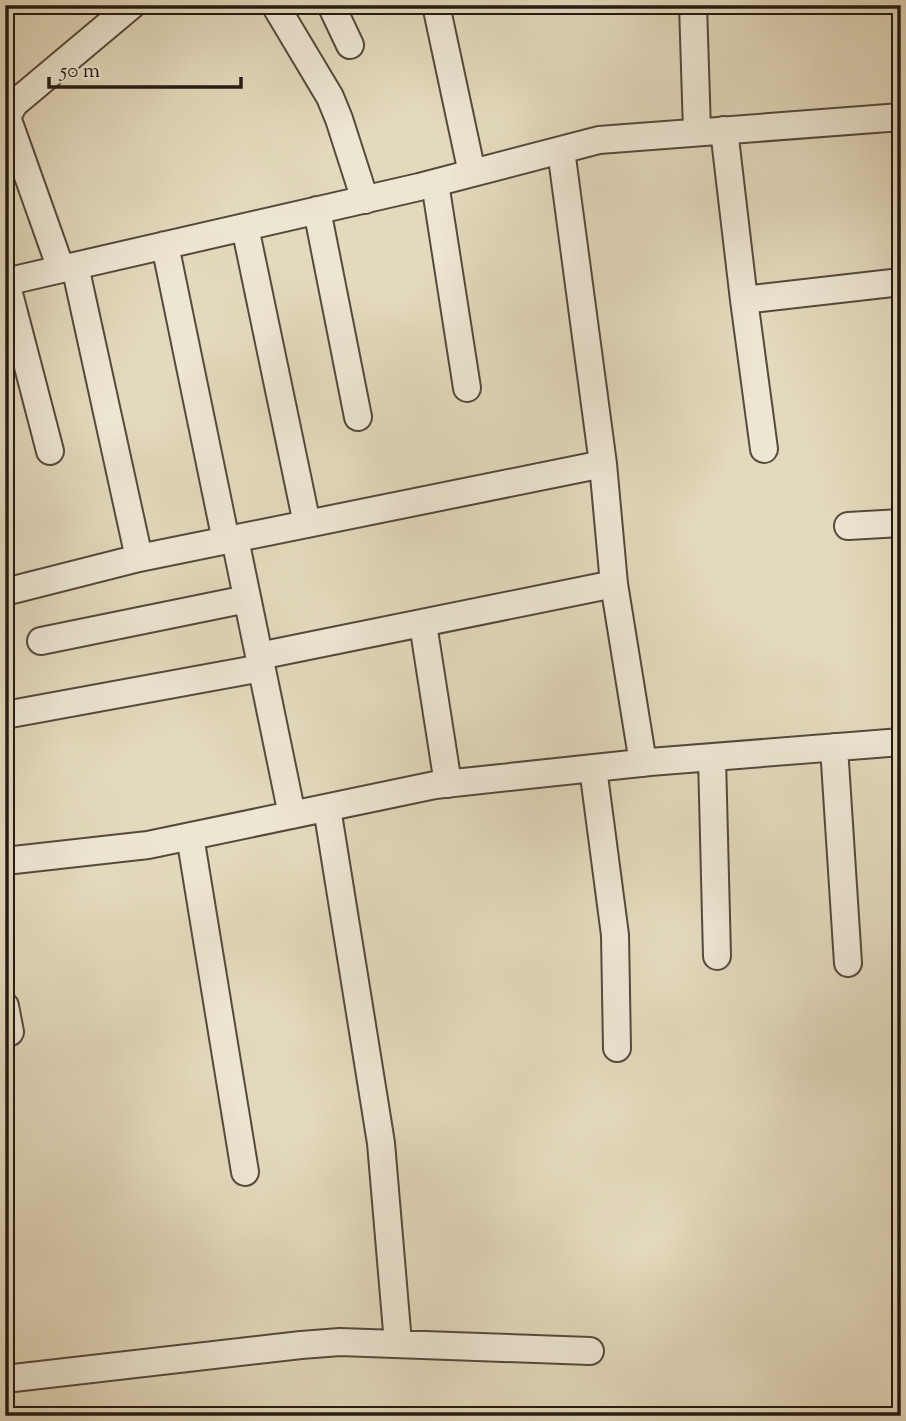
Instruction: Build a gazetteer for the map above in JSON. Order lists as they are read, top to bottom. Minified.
{"scale_bar":"50 m"}
